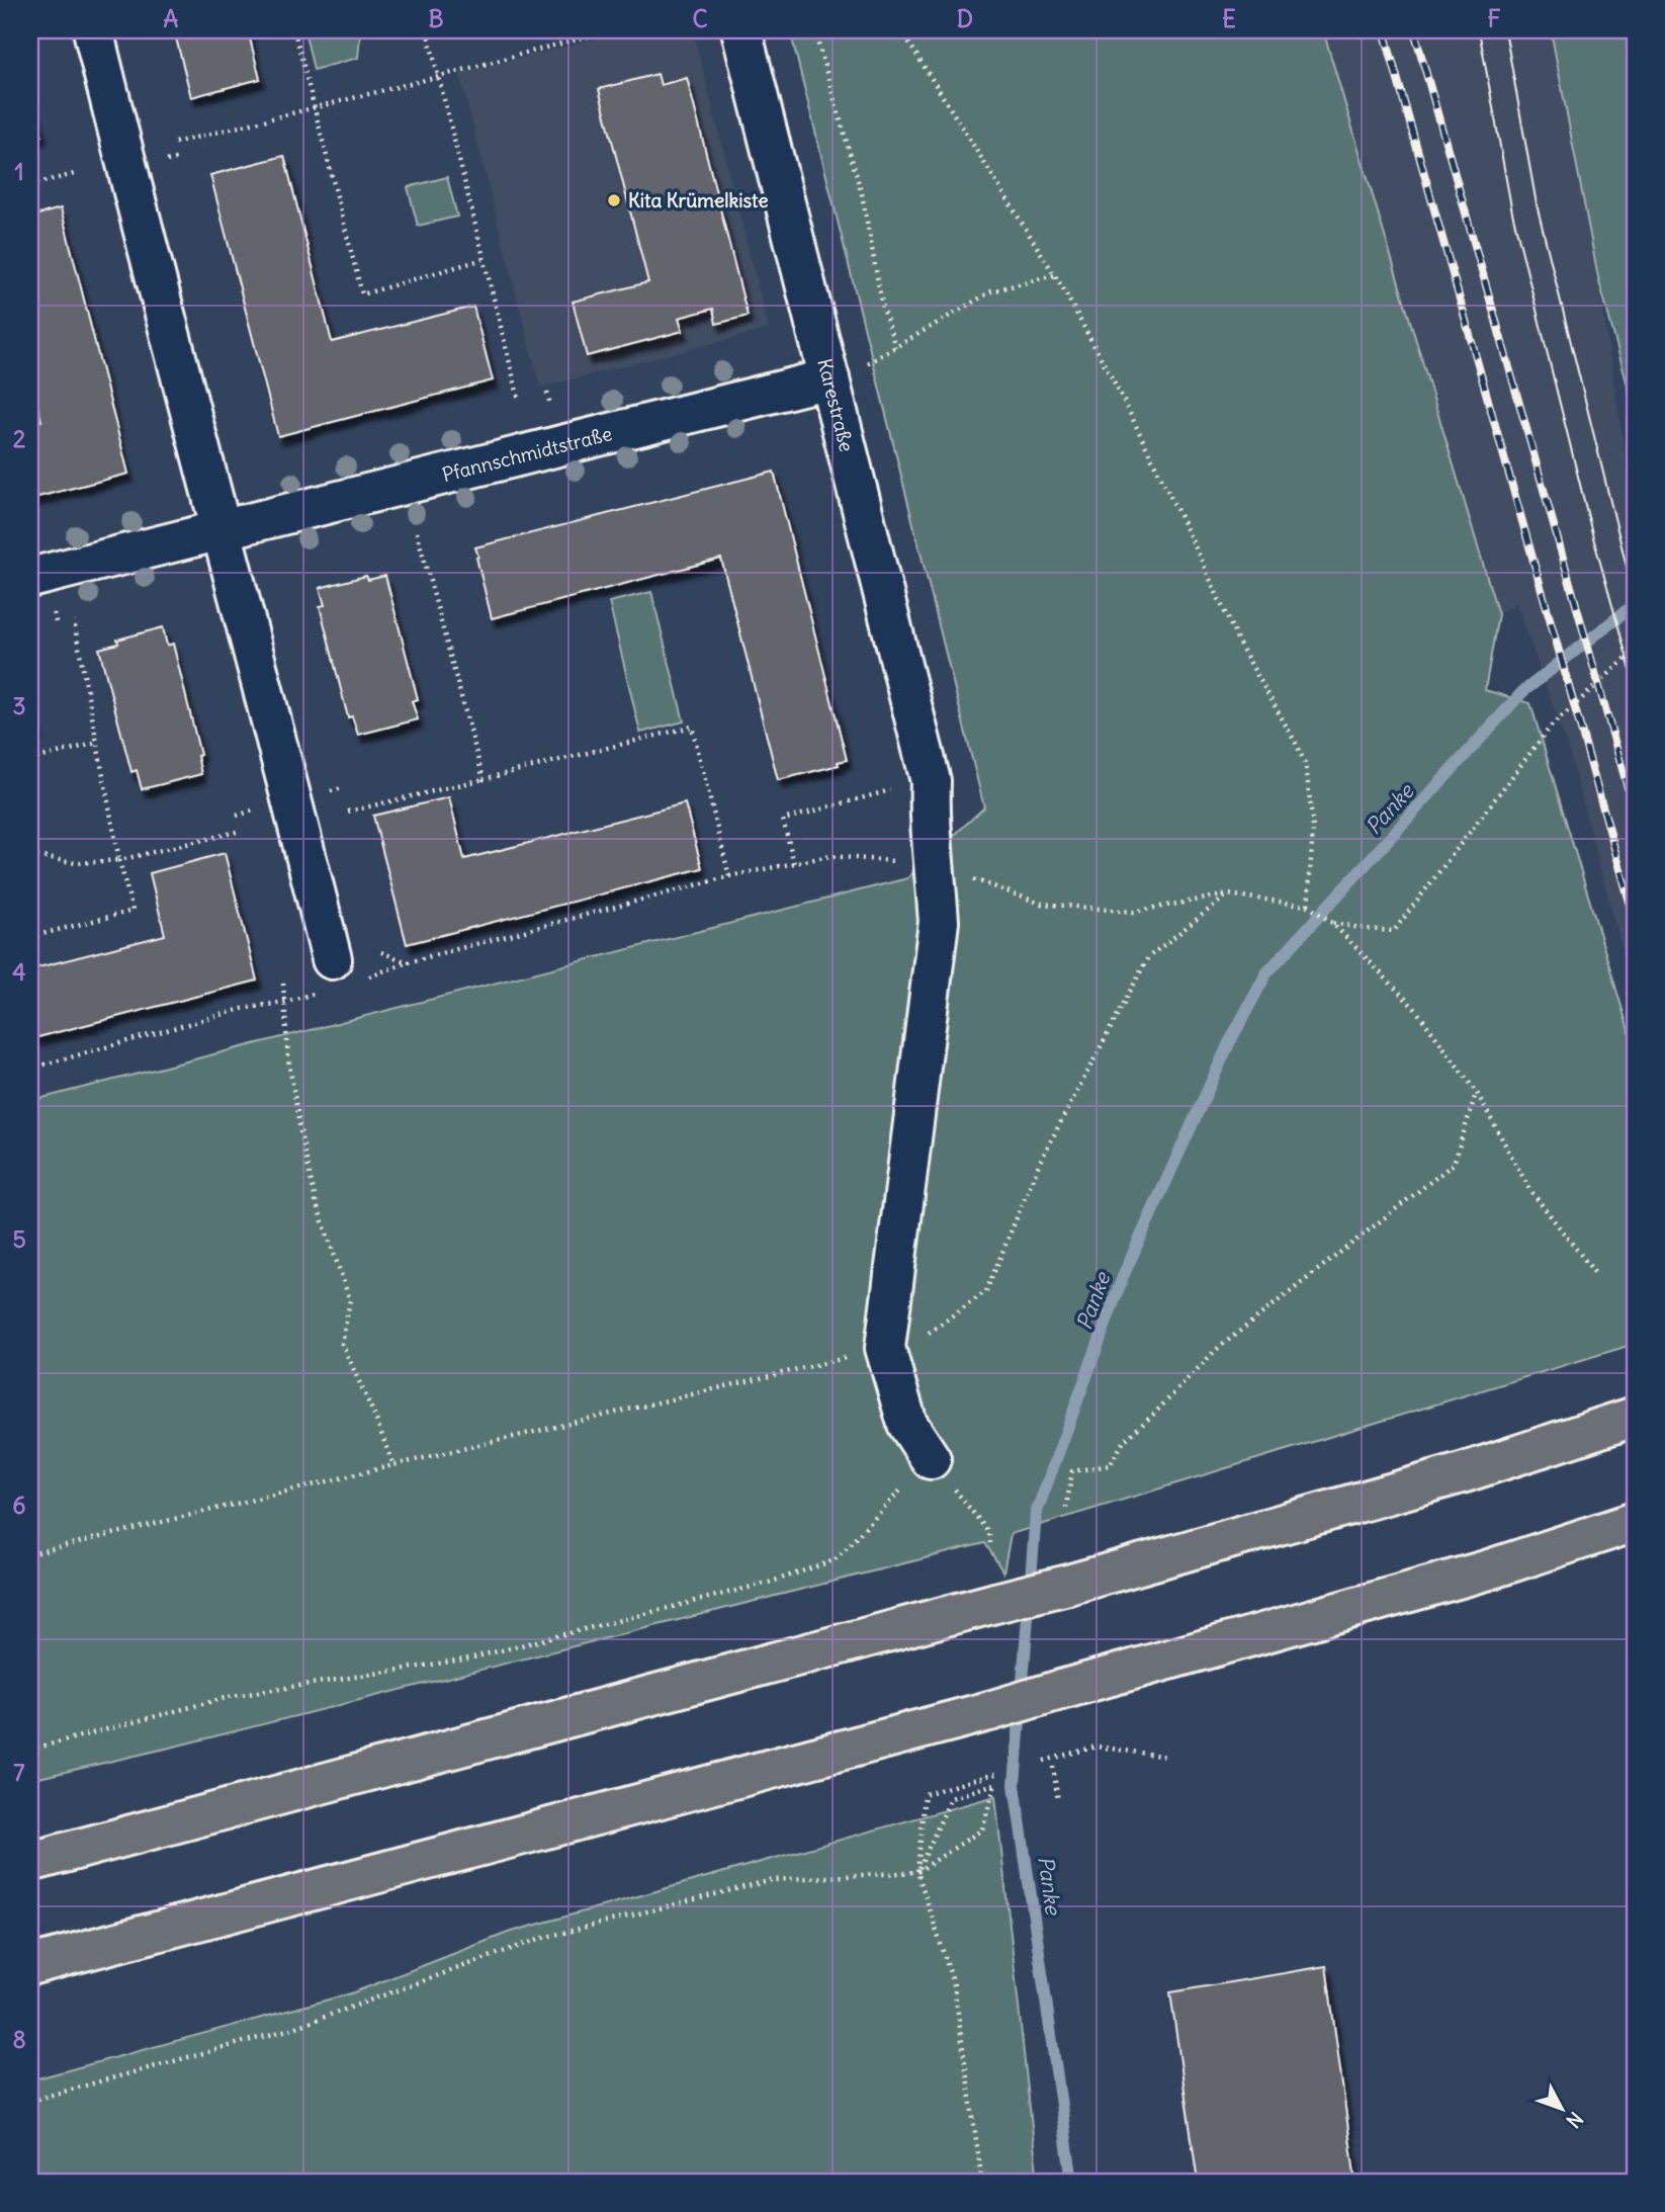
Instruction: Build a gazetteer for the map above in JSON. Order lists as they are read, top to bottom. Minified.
{"streets":{"street":["Karestraße","Pfannschmidtstraße"]},"crossings":[["Karestraße","Pfannschmidtstraße"]],"water":["Panke"],"places":["Kita Krümelkiste"],"north":"bottom right","grid":{"columns":["A","B","C","D","E","F"],"rows":["1","2","3","4","5","6","7","8"]}}
